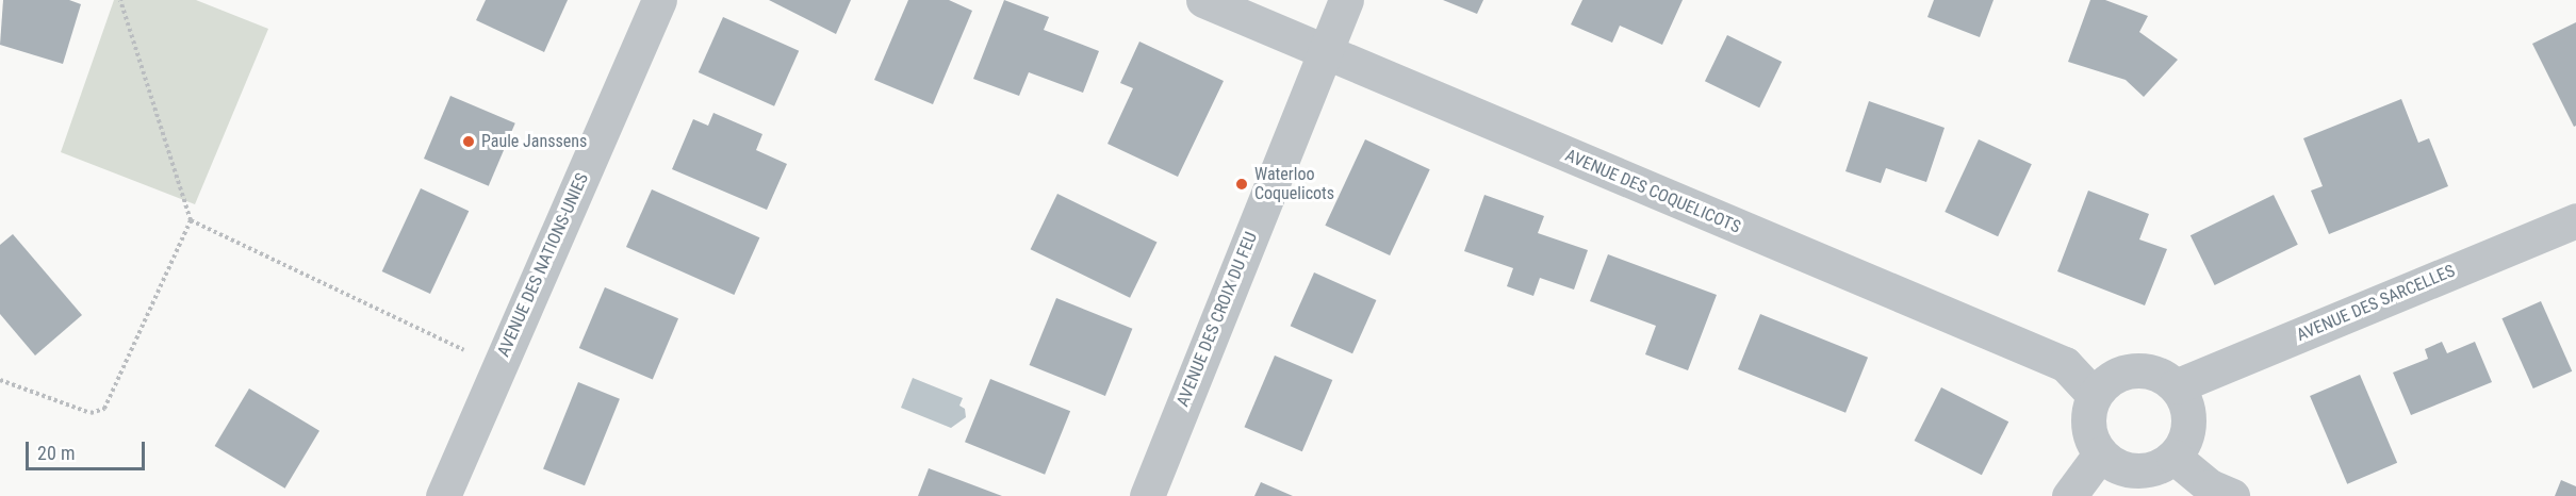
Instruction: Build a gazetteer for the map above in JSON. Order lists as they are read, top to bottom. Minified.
{"streets":{"street":["AVENUE DES COQUELICOTS","AVENUE DES NATIONS-UNIES","AVENUE DES SARCELLES","AVENUE DES CROIX DU FEU"]},"crossings":[["AVENUE DES COQUELICOTS","AVENUE DES SARCELLES"],["AVENUE DES COQUELICOTS","AVENUE DES CROIX DU FEU"]],"places":["Paule Janssens","Waterloo Coquelicots"],"scale_bar":"20 m"}
